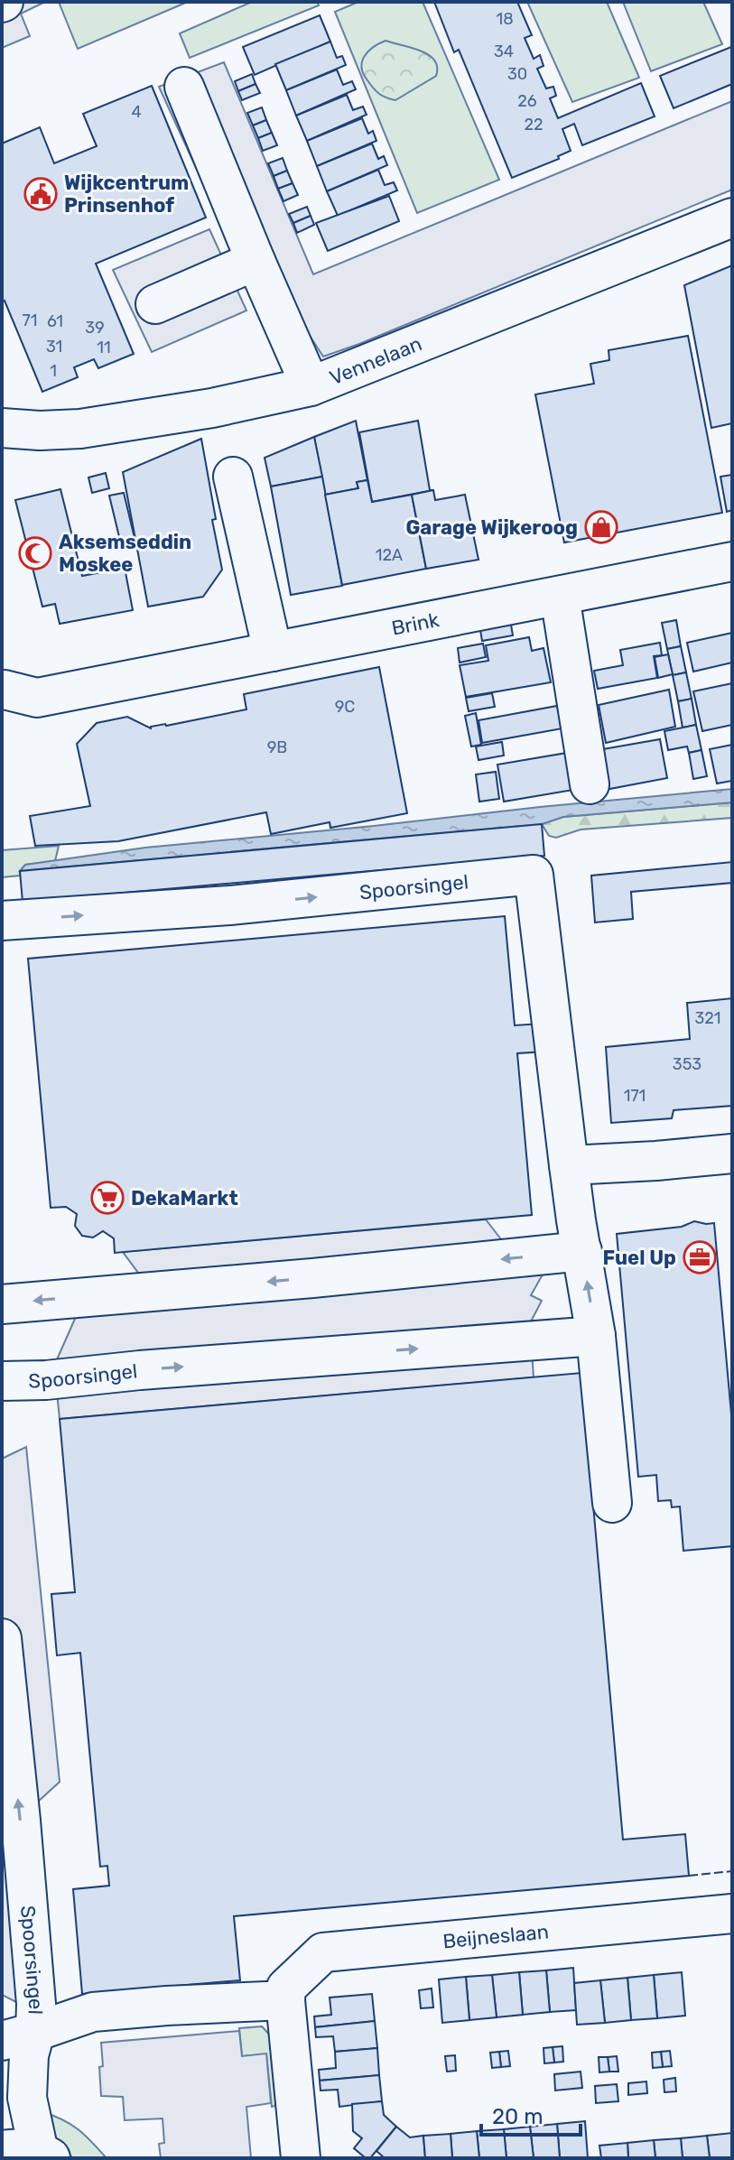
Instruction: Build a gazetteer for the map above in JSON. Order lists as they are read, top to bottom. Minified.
{"streets":{"street":["Vennelaan","Brink","Spoorsingel","Beijneslaan"]},"places":{"public building":["Wijkcentrum Prinsenhof"],"shop":["Garage Wijkeroog"],"mosque":["Aksemseddin Moskee"],"supermarket":["DekaMarkt"],"office":["Fuel Up"]},"house_numbers":["18","34","30","26","4","22","71","61","39","31","11","1","12A","9C","9B","321","353","171"],"scale_bar":"20 m"}
